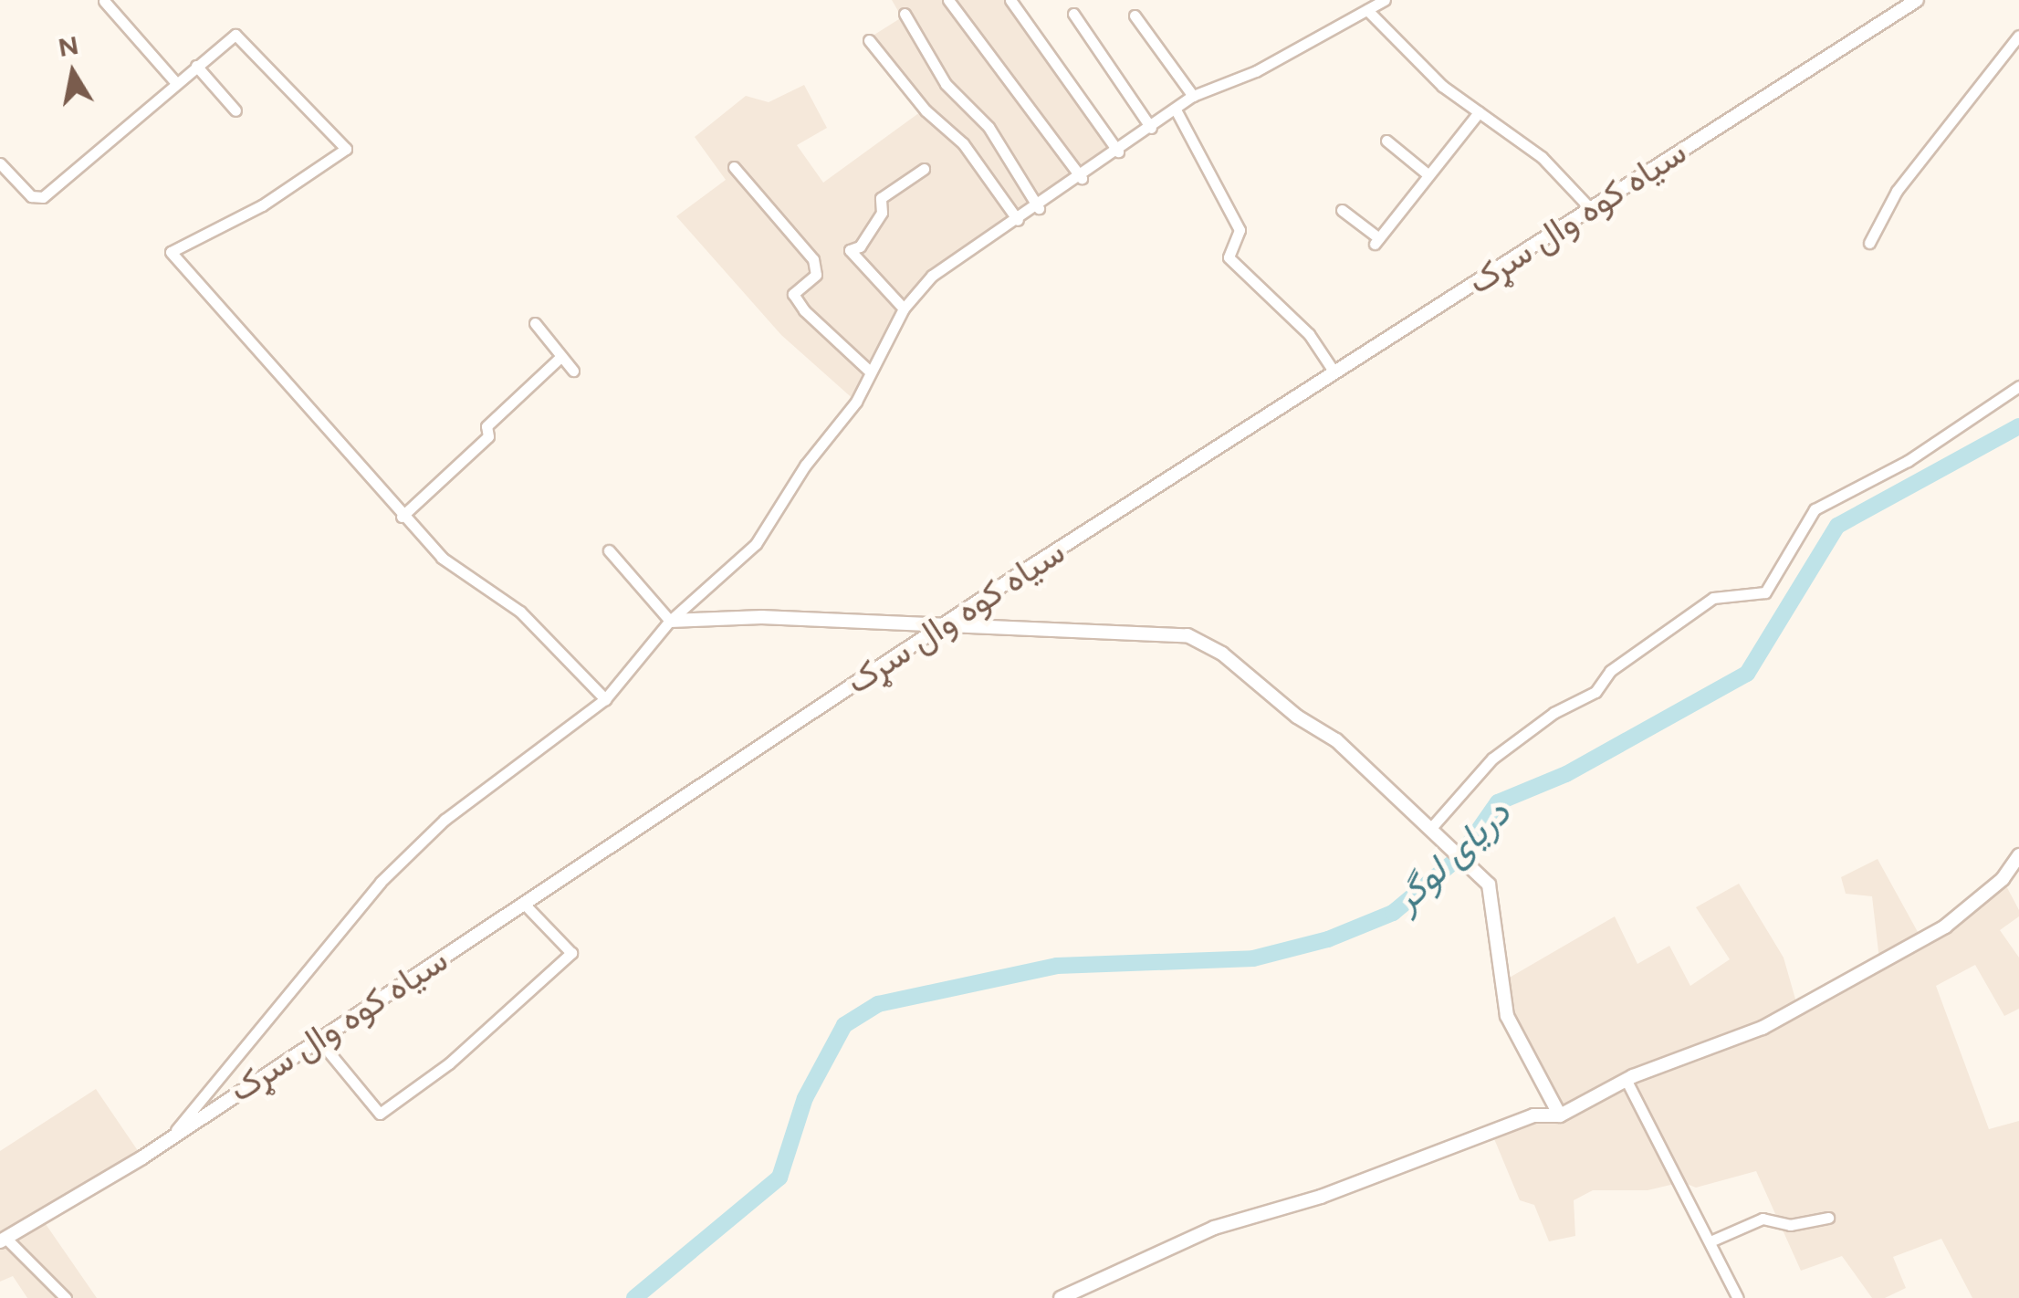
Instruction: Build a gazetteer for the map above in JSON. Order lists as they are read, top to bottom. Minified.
{"streets":{"street":["سیاه کوه وال سړک"]},"water":["دریای لوگر"],"north":"top"}
